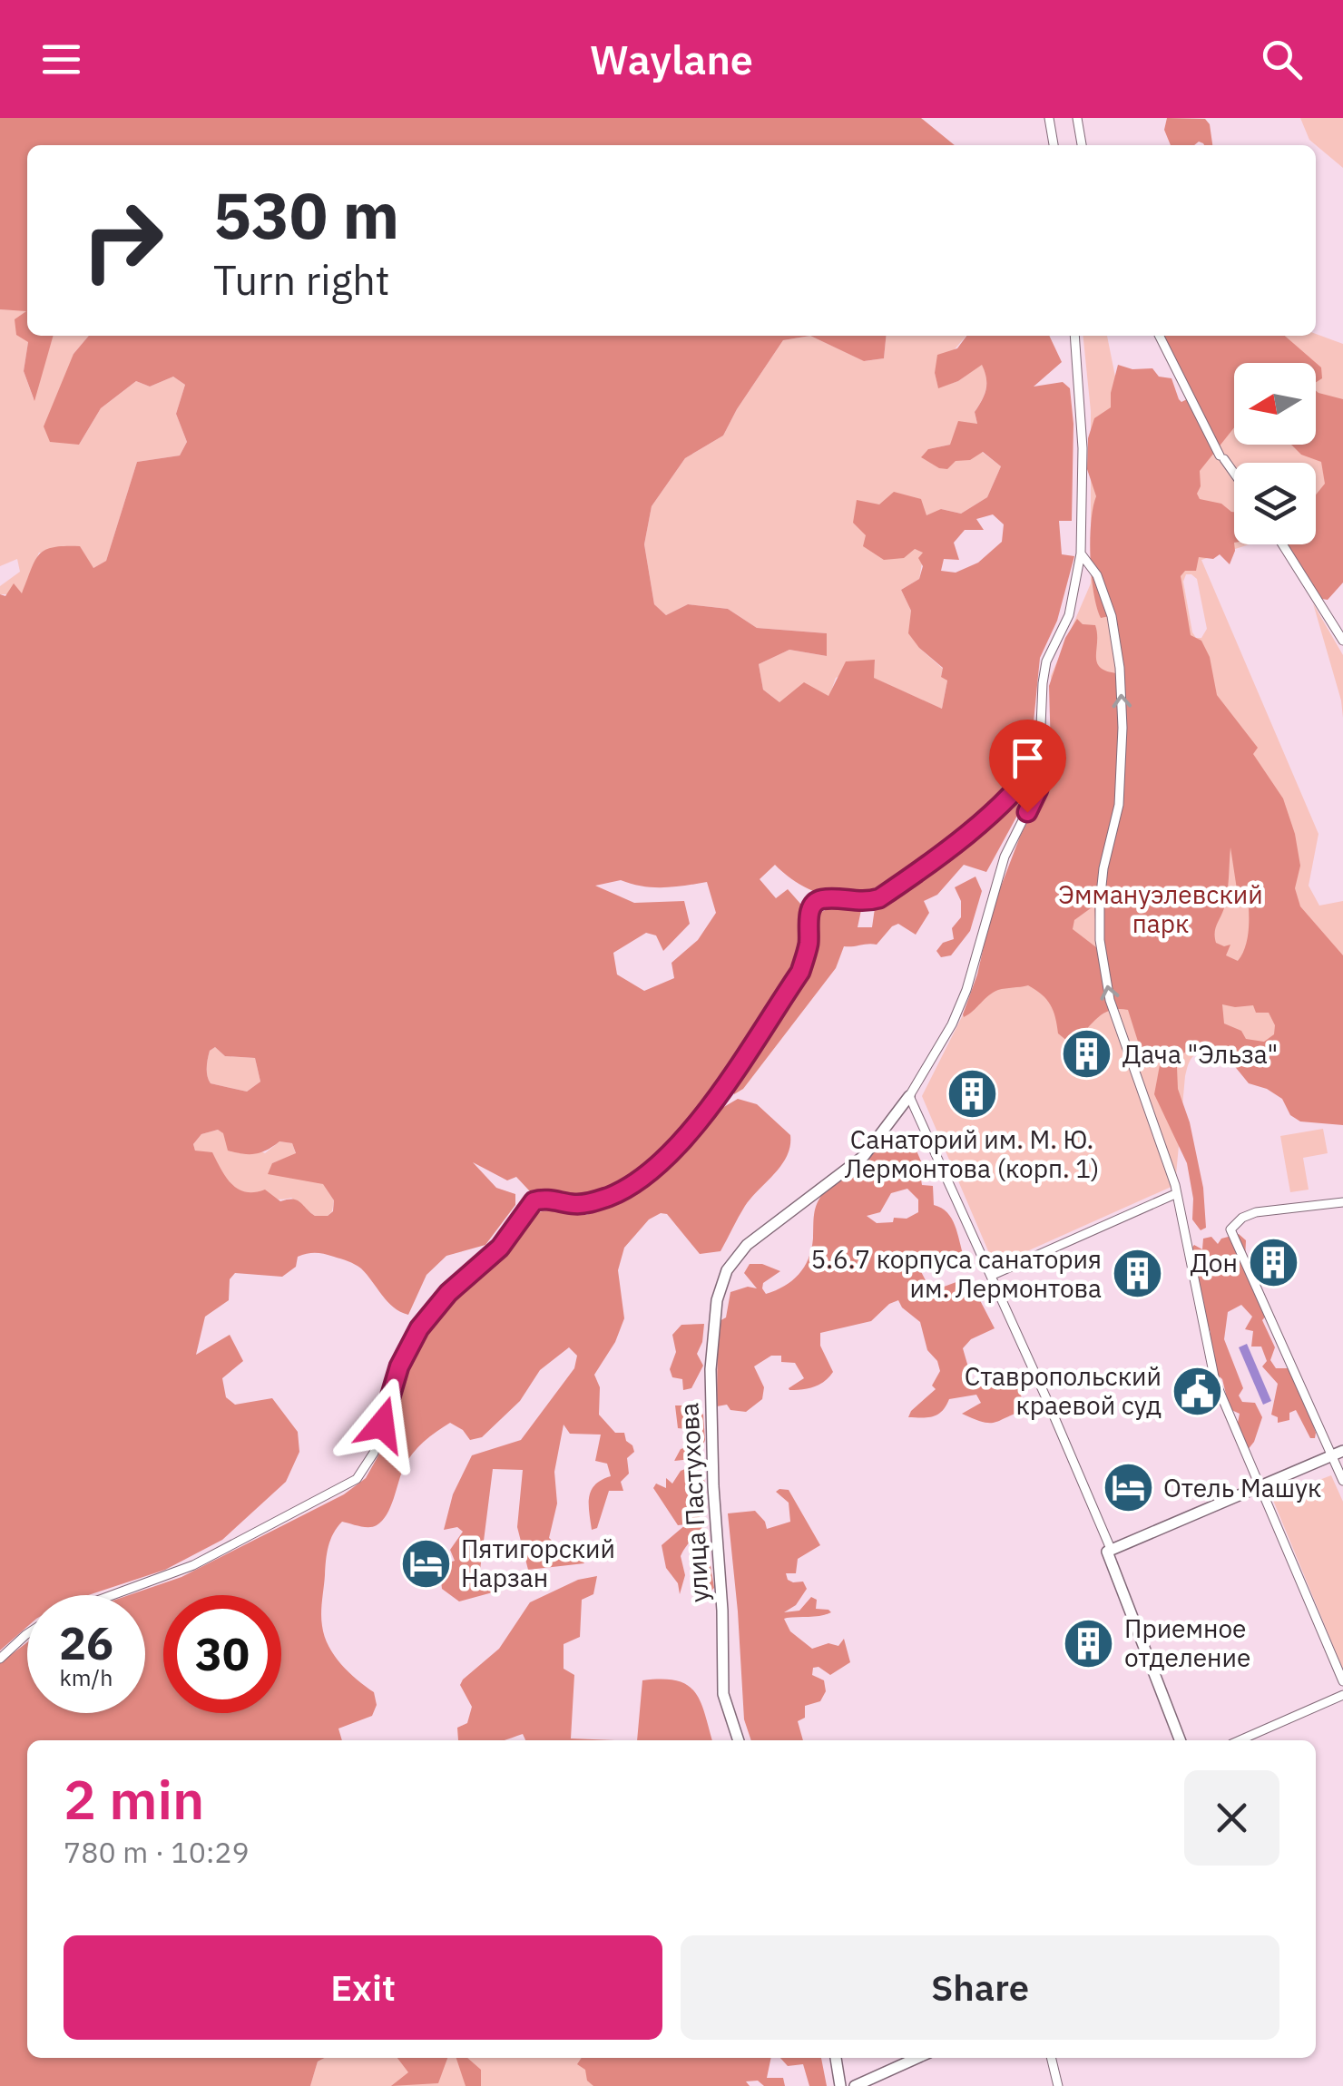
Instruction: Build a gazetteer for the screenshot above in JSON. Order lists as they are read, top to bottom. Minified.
{"streets":{"street":["улица Пастухова"]},"parks":["Эммануэлевский парк"],"places":{"building":["Дача \"Эльза\"","Санаторий им. М. Ю. Лермонтова (корп. 1)","Дон","5.6.7 корпуса санатория им. Лермонтова","Приемное отделение"],"public building":["Ставропольский краевой суд"],"hotel":["Отель Машук","Пятигорский Нарзан"]},"north":"left","page":{"header":"Waylane","turn":["530 m","Turn right"],"speed":"26 km/h","limit":"30","heading":["2 min","780 m · 10:29"],"buttons":["Exit","Share"]}}
